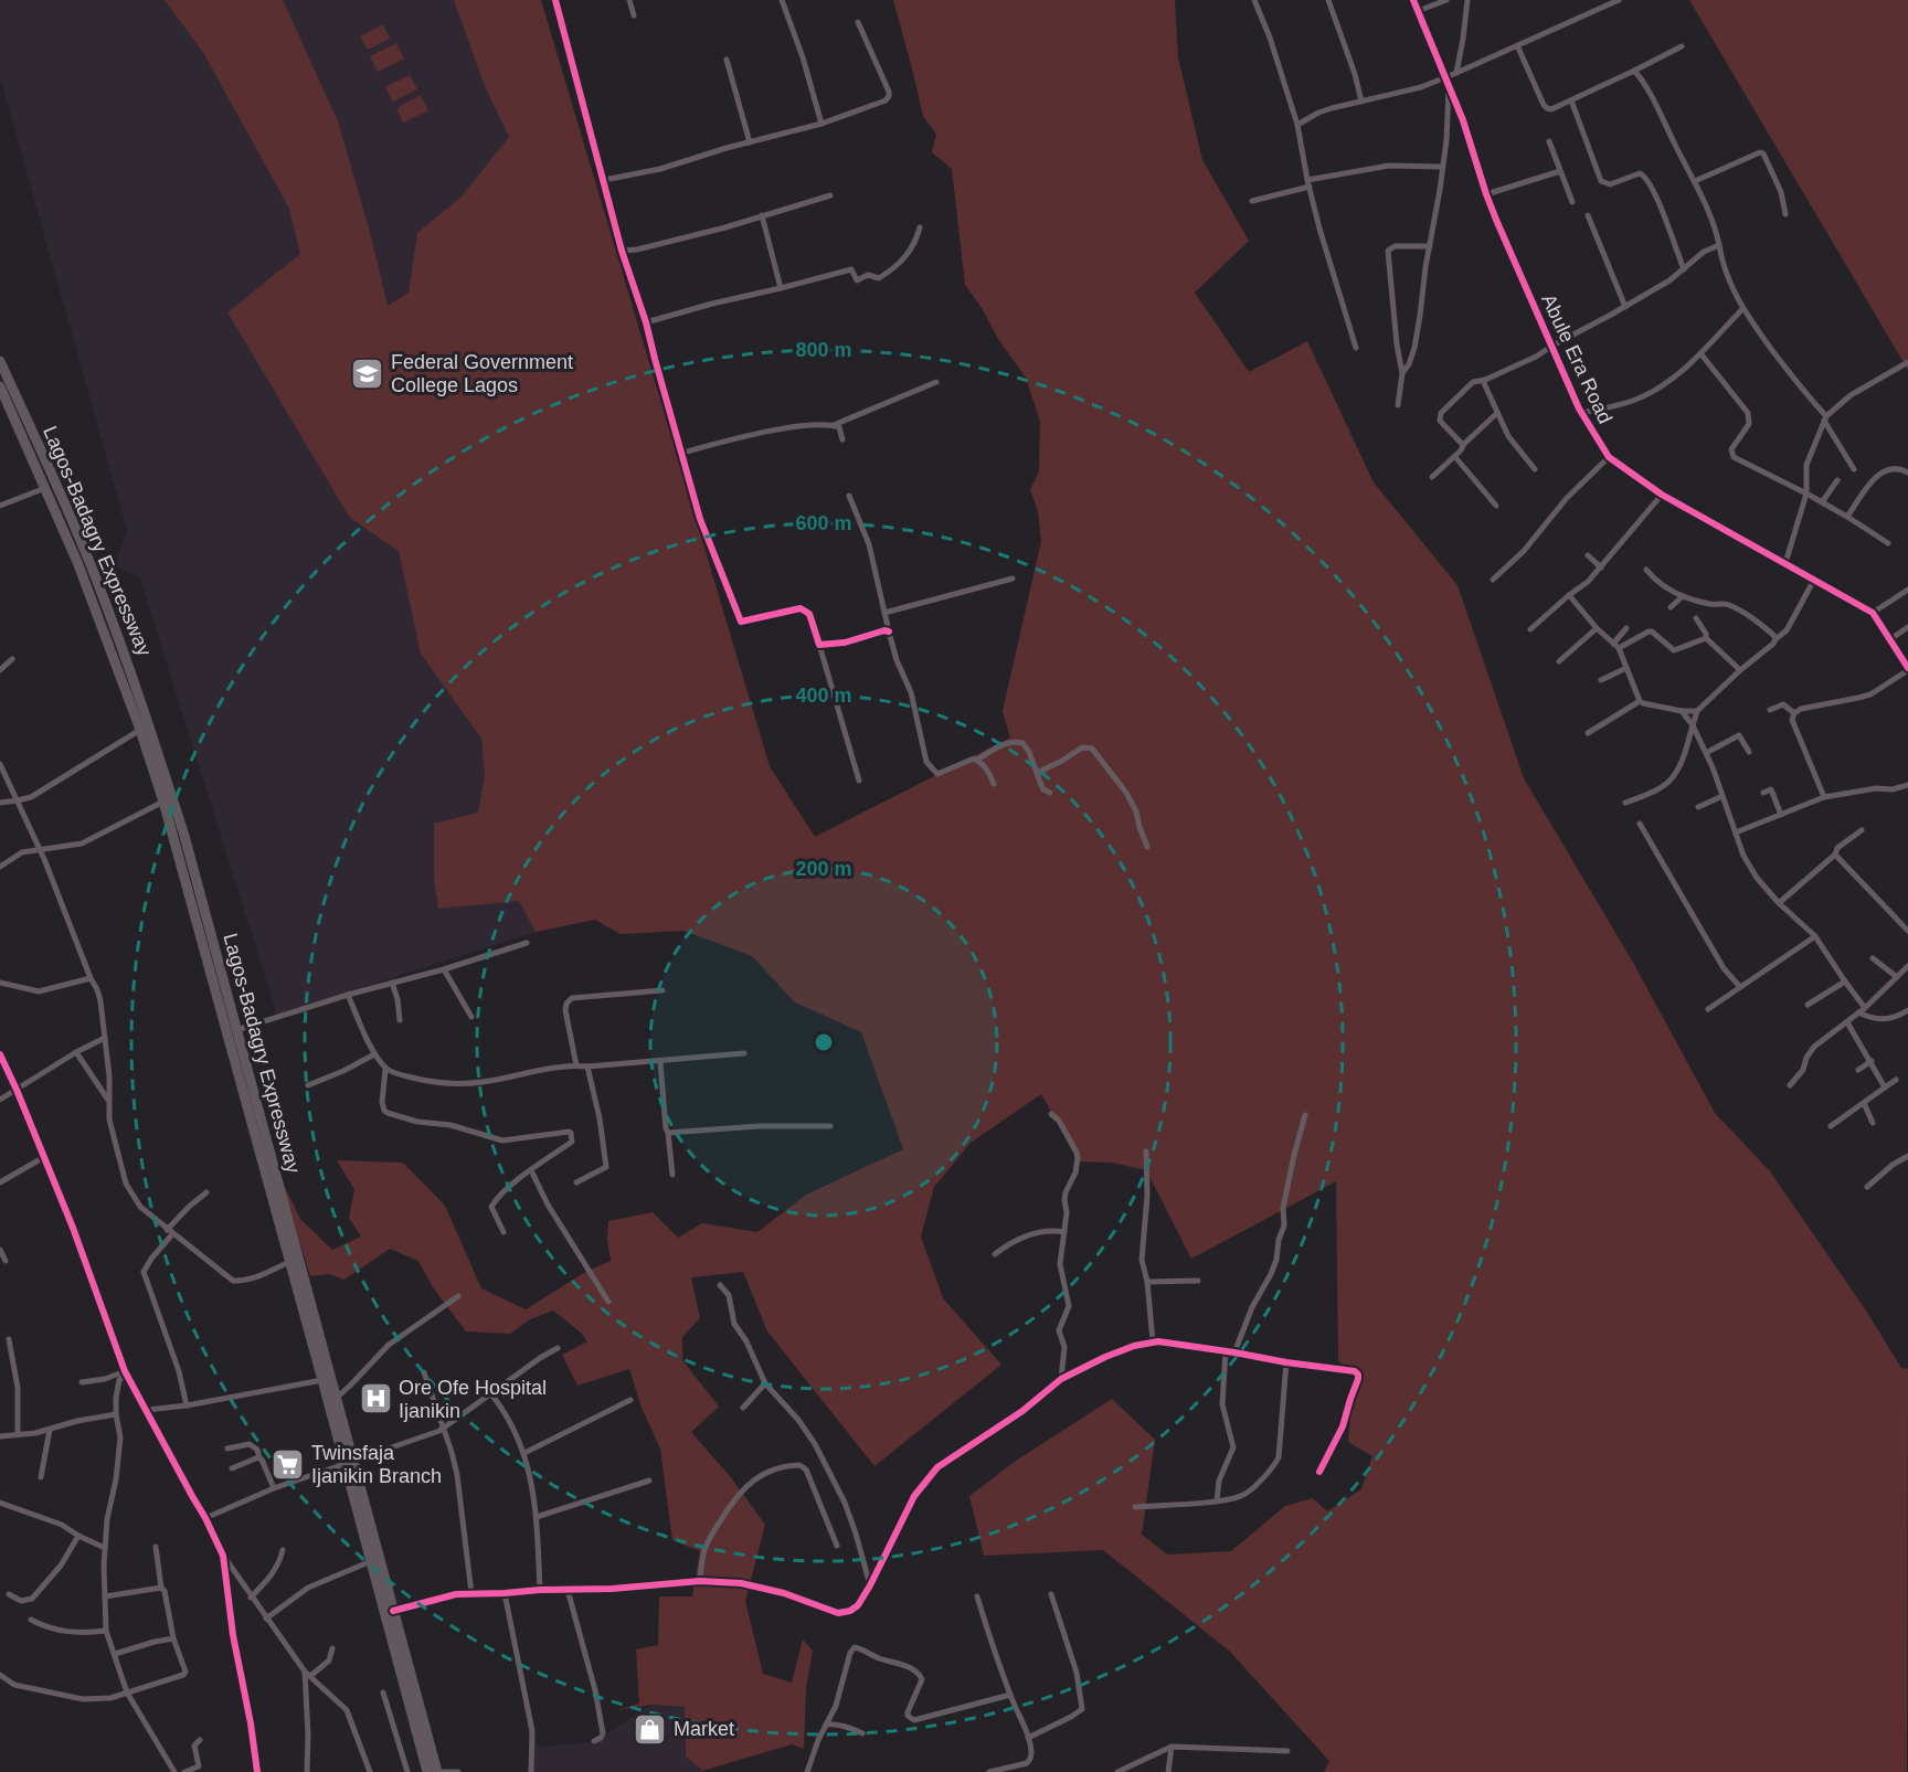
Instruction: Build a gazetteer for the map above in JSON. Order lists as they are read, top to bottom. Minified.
{"streets":{"highway":["Lagos-Badagry Expressway"],"street":["Abule Era Road"]},"places":{"school or university":["Federal Government College Lagos"],"hospital":["Ore Ofe Hospital Ijanikin"],"supermarket":["Twinsfaja Ijanikin Branch"],"shop":["Market"]},"rings":["800 m","600 m","400 m","200 m"]}
